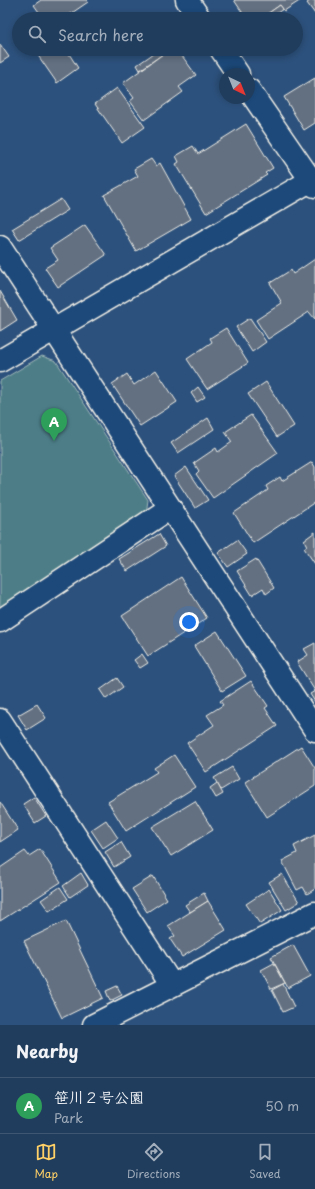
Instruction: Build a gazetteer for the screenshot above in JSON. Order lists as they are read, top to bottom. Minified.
{"north":"bottom right","page":{"search":"Search here","pins":"A","heading":"Nearby","list":[{"mark":"A","name":"笹川２号公園","note":"Park","value":"50 m"}],"nav":["Map","Directions","Saved"]}}
